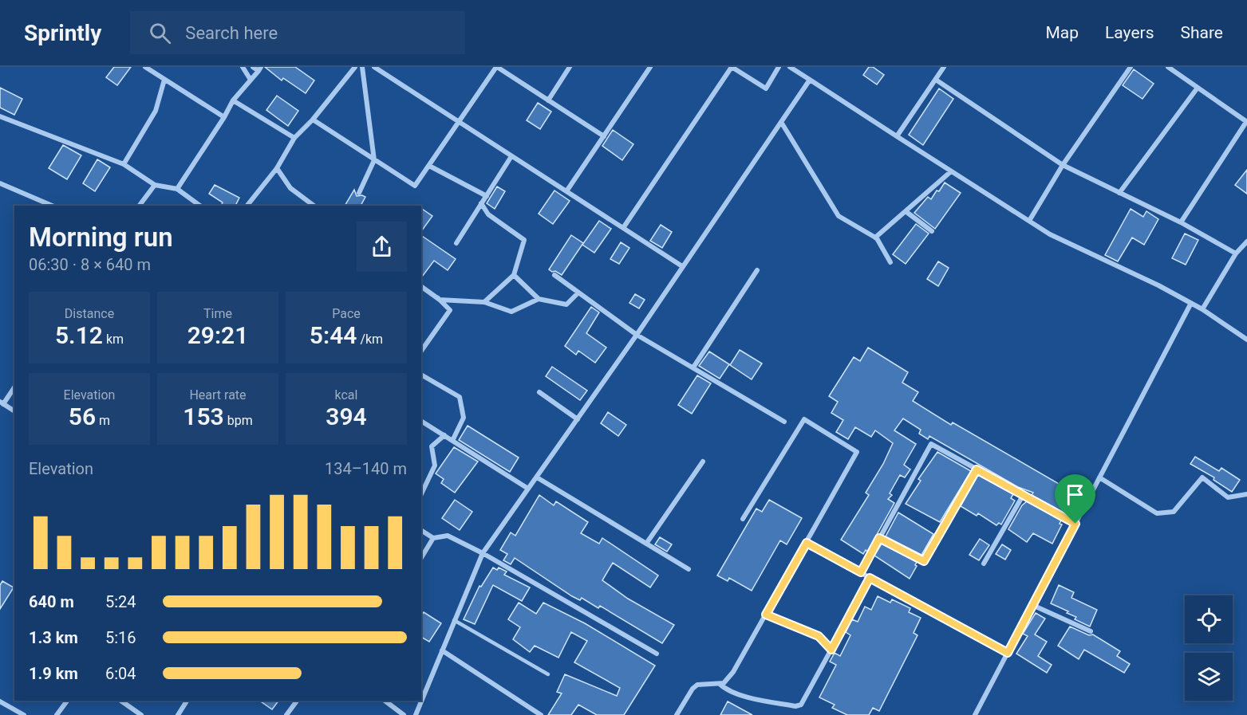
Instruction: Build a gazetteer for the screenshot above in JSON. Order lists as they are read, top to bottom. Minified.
{"page":{"header":"Sprintly","search":"Search here","nav":["Map","Layers","Share"],"heading":["Morning run","06:30 · 8 × 640 m"],"stats":[["Distance","5.12 km"],["Time","29:21"],["Pace","5:44 /km"],["Elevation","56 m"],["Heart rate","153 bpm"],["kcal","394"]],"chart":["Elevation","134–140 m"],"list":[{"name":"640 m","note":"5:24"},{"name":"1.3 km","note":"5:16"},{"name":"1.9 km","note":"6:04"}]}}
